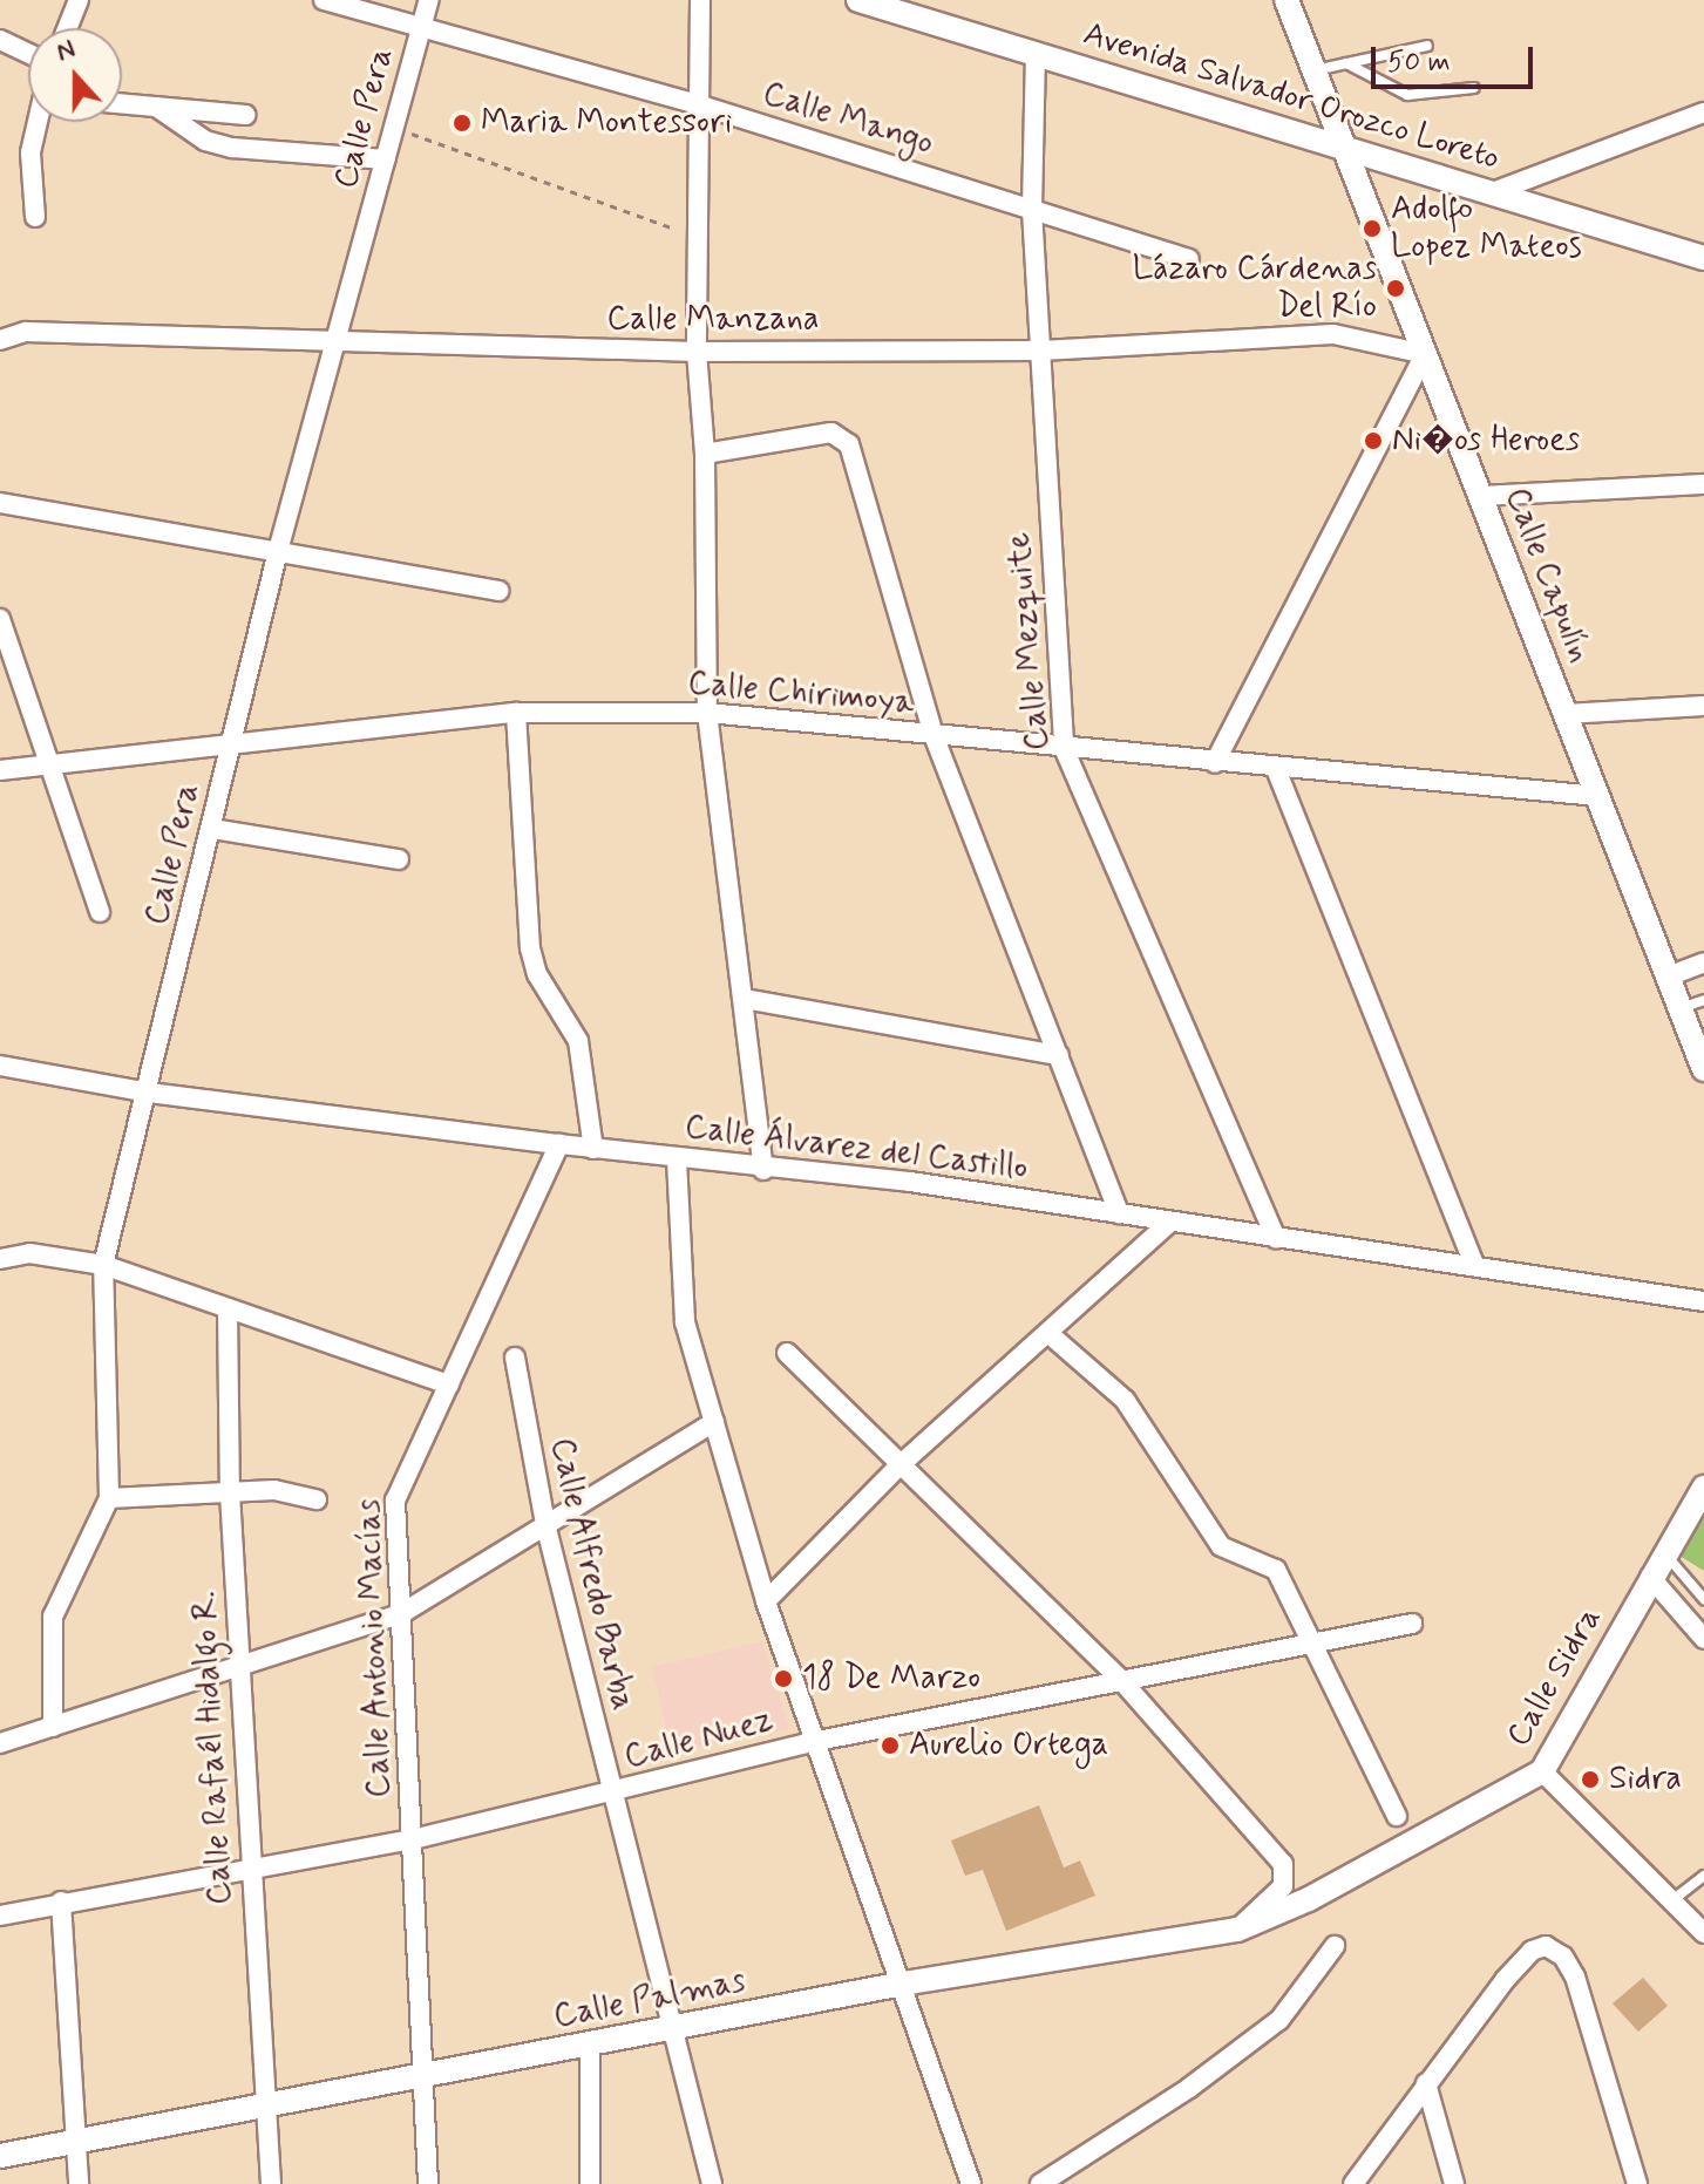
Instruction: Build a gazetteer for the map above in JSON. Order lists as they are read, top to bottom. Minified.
{"streets":{"street":["Avenida Salvador Orozco Loreto","Calle Pera","Calle Mango","Calle Manzana","Calle Capulín","Calle Mezquite","Calle Chirimoya","Calle Álvarez del Castillo","Calle Alfredo Barba","Calle Antonio Macías","Calle Sidra","Calle Nuez","Calle Rafaél Hidalgo R.","Calle Palmas"]},"crossings":[["Avenida Salvador Orozco Loreto","Calle Capulín"],["Avenida Salvador Orozco Loreto","Calle Mezquite"],["Calle Pera","Calle Mango"],["Calle Pera","Calle Manzana"],["Calle Pera","Calle Chirimoya"],["Calle Pera","Calle Álvarez del Castillo"],["Calle Mango","Calle Mezquite"],["Calle Manzana","Calle Capulín"],["Calle Manzana","Calle Mezquite"],["Calle Capulín","Calle Chirimoya"],["Calle Mezquite","Calle Chirimoya"],["Calle Mezquite","Calle Álvarez del Castillo"],["Calle Álvarez del Castillo","Calle Antonio Macías"],["Calle Alfredo Barba","Calle Nuez"],["Calle Alfredo Barba","Calle Palmas"],["Calle Antonio Macías","Calle Nuez"],["Calle Antonio Macías","Calle Palmas"],["Calle Sidra","Calle Palmas"],["Calle Nuez","Calle Rafaél Hidalgo R."],["Calle Rafaél Hidalgo R.","Calle Palmas"]],"places":["Maria Montessori","Adolfo Lopez Mateos","Lázaro Cárdenas Del Río","Ni�os Heroes","18 De Marzo","Aurelio Ortega","Sidra"],"scale_bar":"50 m","north":"top"}
